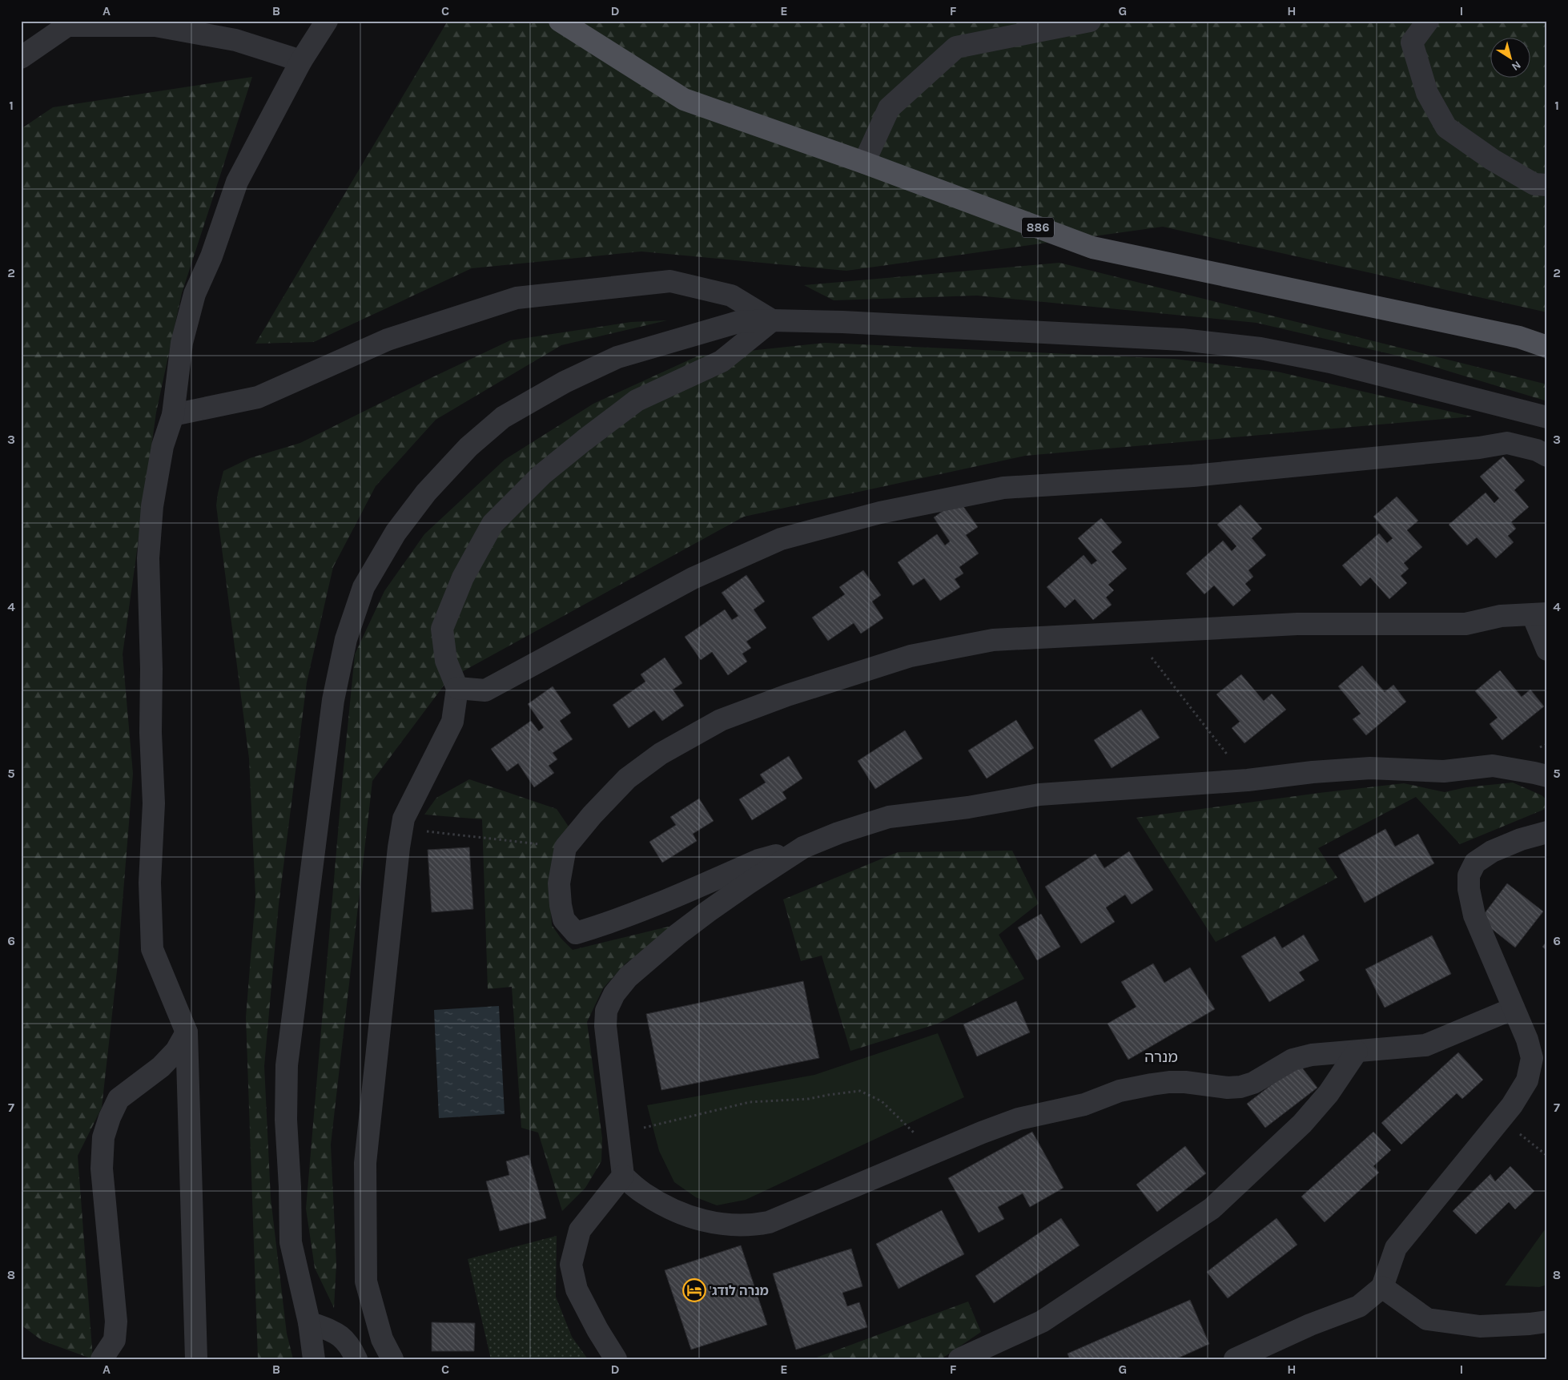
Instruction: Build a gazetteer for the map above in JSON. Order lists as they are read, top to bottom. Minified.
{"streets":{"main road":["886"]},"districts":["מנרה"],"places":{"hotel":["'מנרה לודג"]},"north":"bottom right","grid":{"columns":["A","B","C","D","E","F","G","H","I"],"rows":["1","2","3","4","5","6","7","8"]}}
